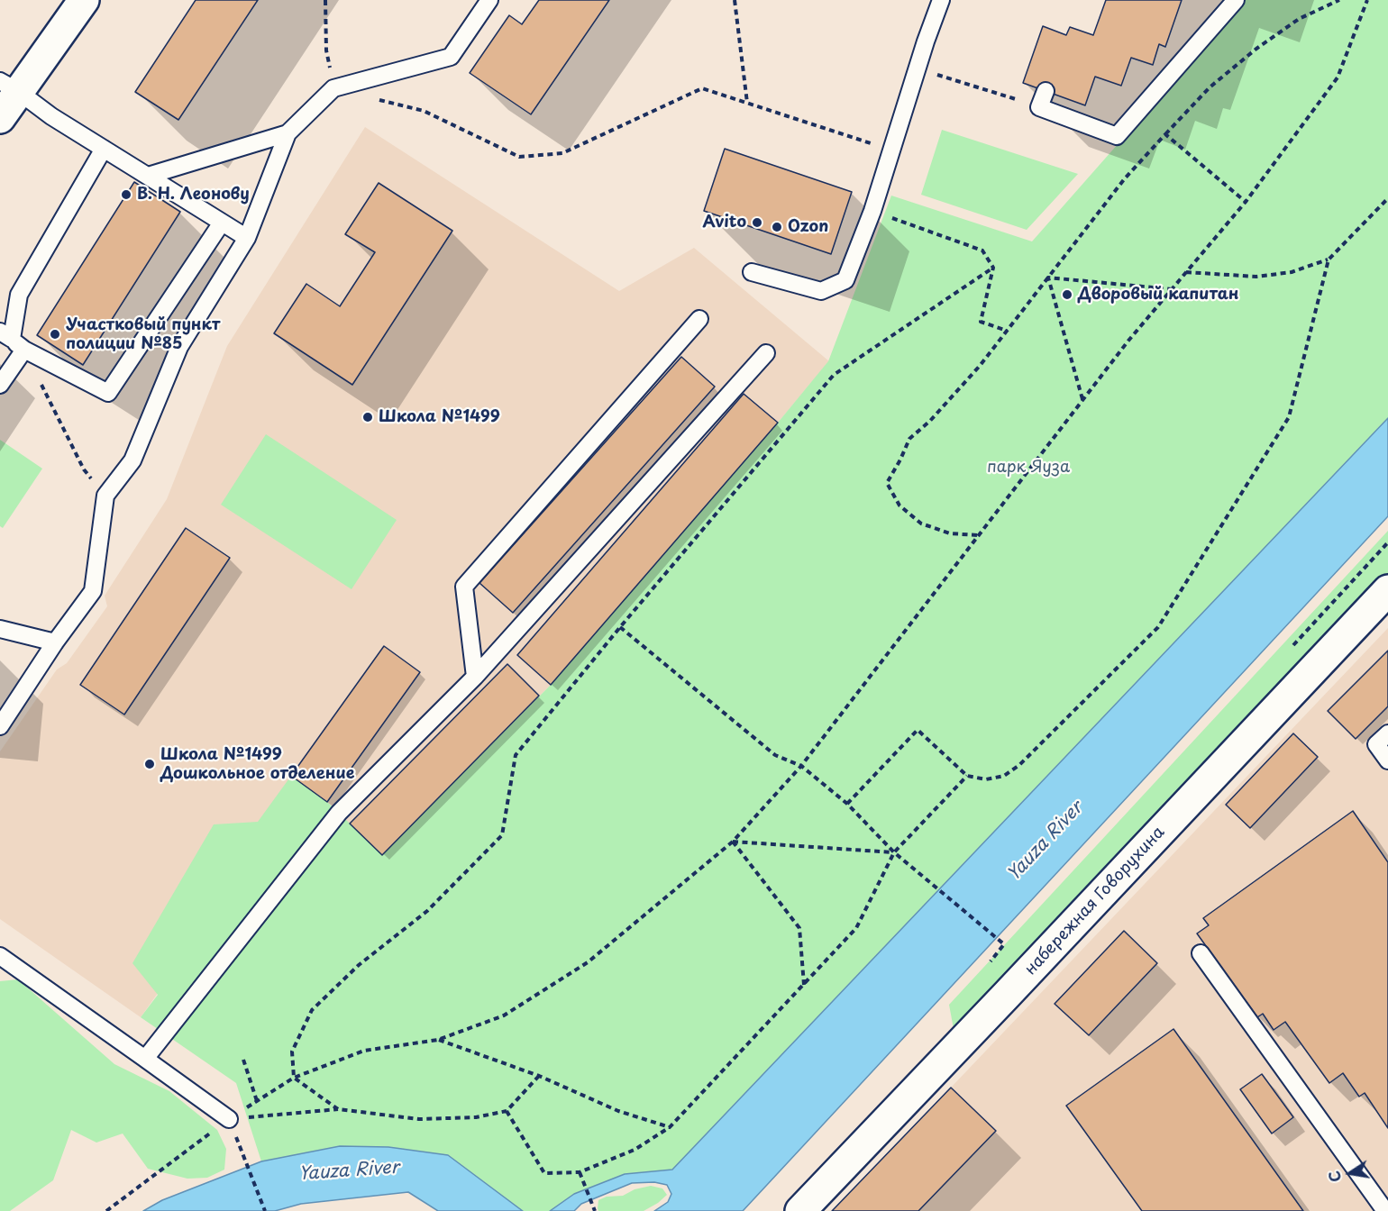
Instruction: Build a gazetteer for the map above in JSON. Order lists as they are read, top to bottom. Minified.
{"streets":{"street":["набережная Говорухина"]},"water":["Yauza River"],"parks":["парк Яуза"],"places":["В. Н. Леонову","Avito","Ozon","Дворовый капитан","Участковый пункт полиции №85","Школа №1499","Школа №1499 Дошкольное отделение"],"north":"left"}
